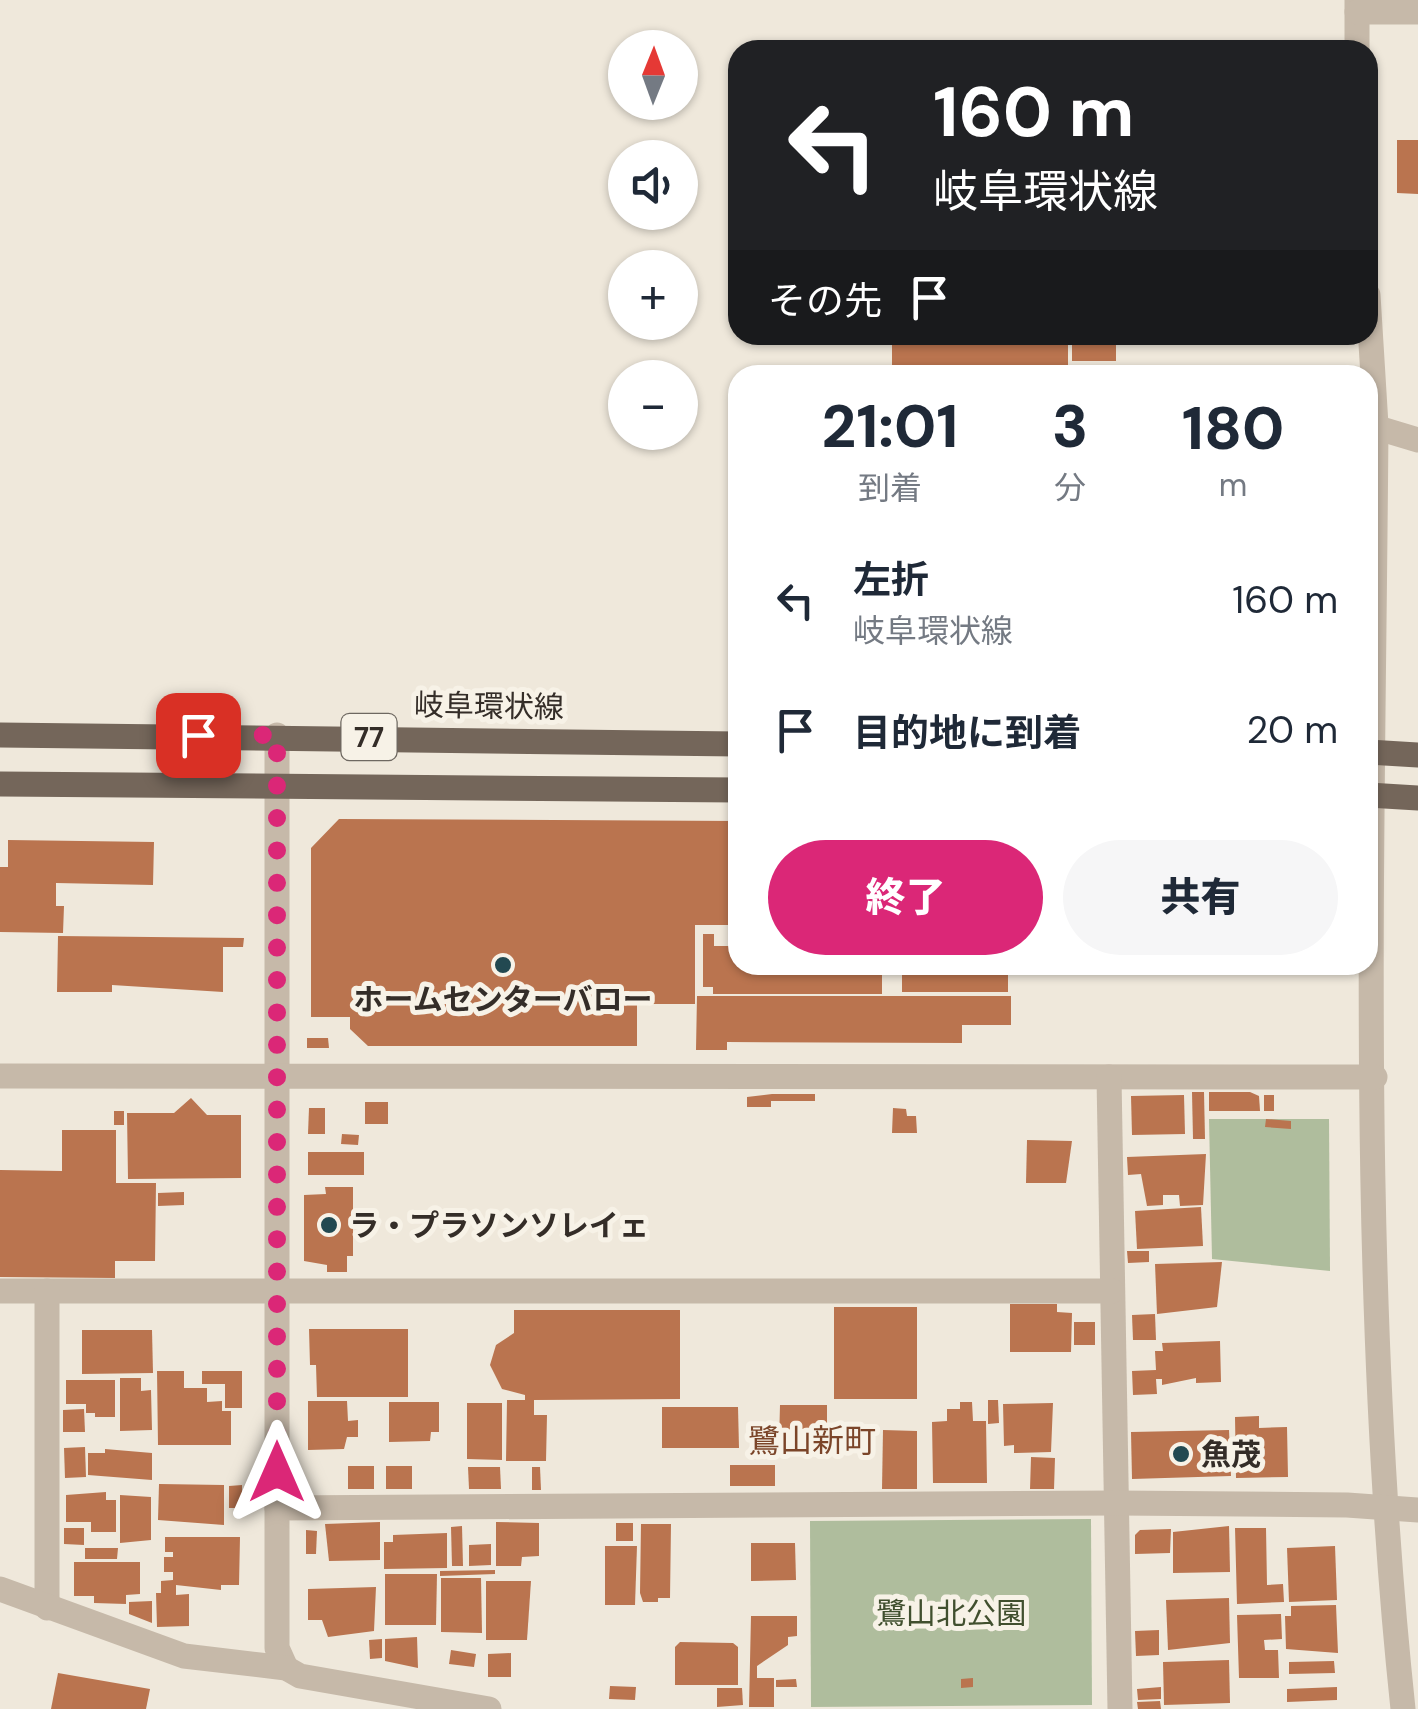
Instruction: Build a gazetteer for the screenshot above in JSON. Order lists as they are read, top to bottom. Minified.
{"streets":{"main road":["岐阜環状線","77"]},"districts":["鷺山新町"],"parks":["鷺山北公園"],"places":["ホームセンターバロー","ラ・プラソンソレイェ","魚茂"],"north":"top","page":{"map_buttons":["+","−"],"turn":["160 m","岐阜環状線"],"then":"その先","eta":["21:01","到着","3","分","180","m"],"list":[{"name":"左折","note":"岐阜環状線","value":"160 m"},{"name":"目的地に到着","value":"20 m"}],"buttons":["終了","共有"]}}
